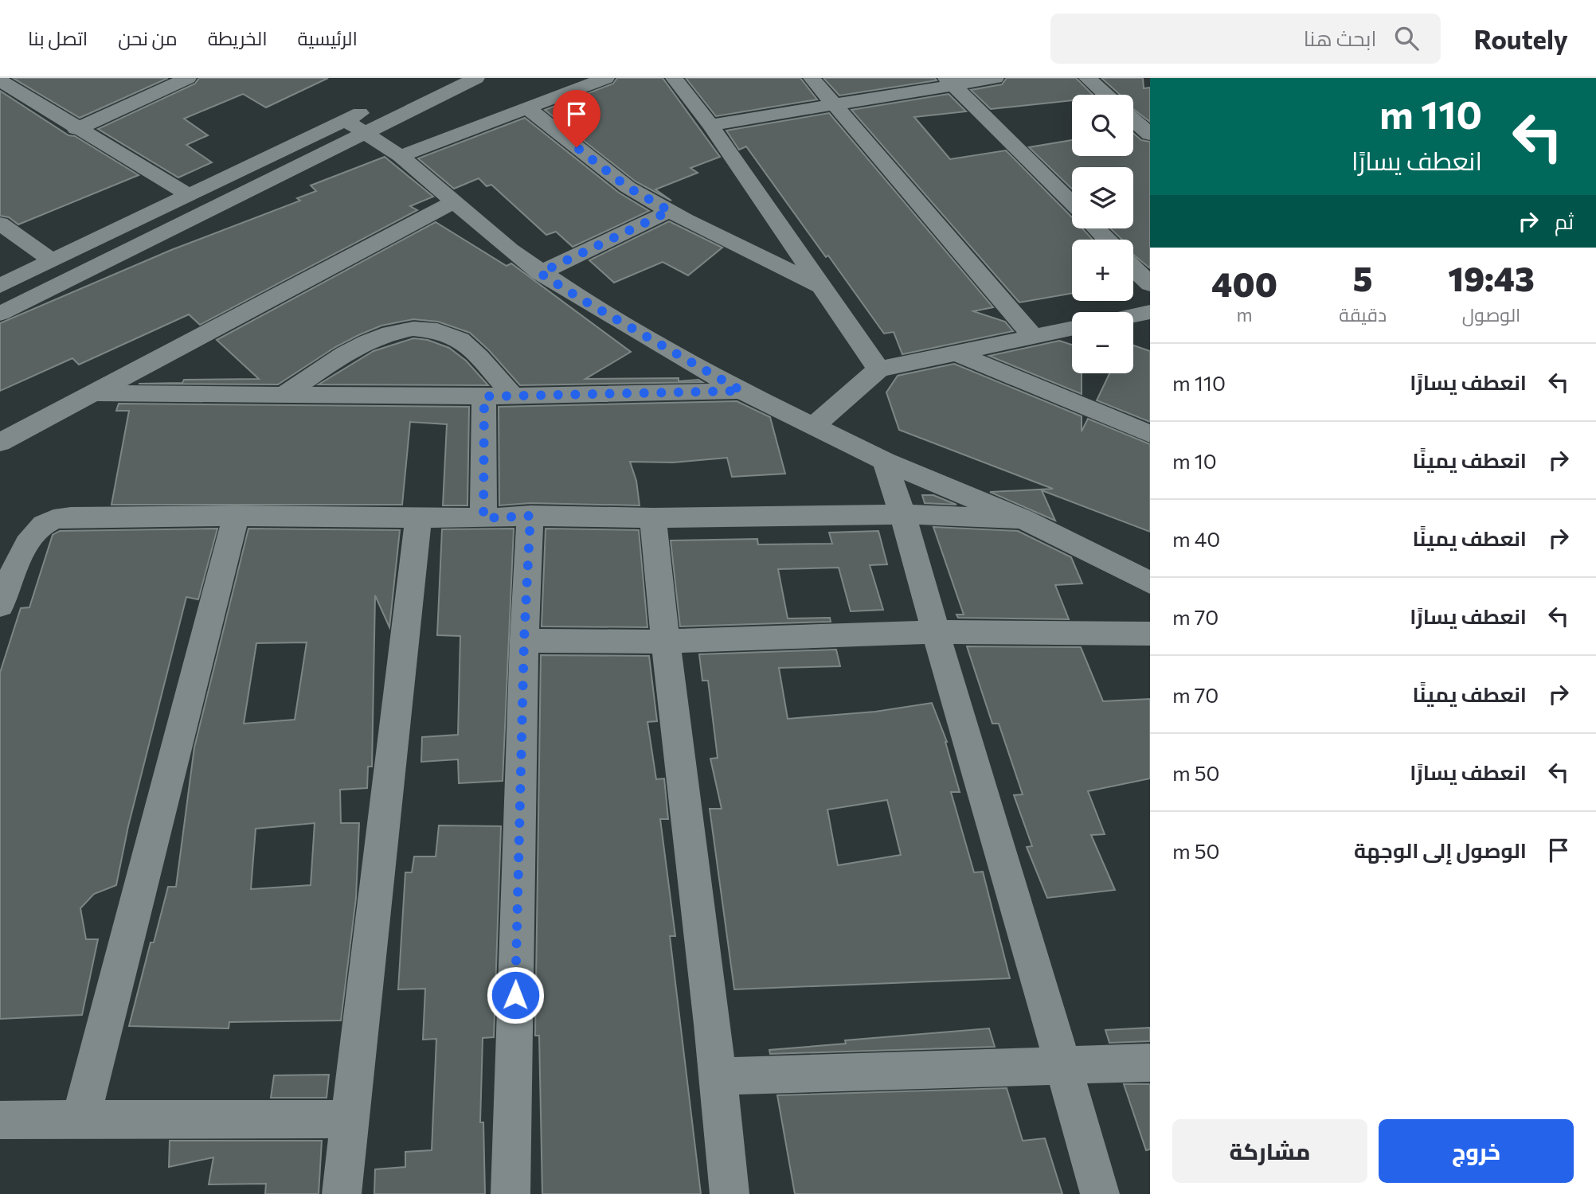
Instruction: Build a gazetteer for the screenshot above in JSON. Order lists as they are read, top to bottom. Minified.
{"page":{"header":"Routely","search":"ابحث هنا","nav":["الرئيسية","الخريطة","من نحن","اتصل بنا"],"turn":["110 m","انعطف يسارًا"],"map_buttons":["+","−"],"then":"ثم","eta":["19:43","الوصول","5","دقيقة","400","m"],"list":[{"name":"انعطف يسارًا","value":"110 m"},{"name":"انعطف يمينًا","value":"10 m"},{"name":"انعطف يمينًا","value":"40 m"},{"name":"انعطف يسارًا","value":"70 m"},{"name":"انعطف يمينًا","value":"70 m"},{"name":"انعطف يسارًا","value":"50 m"},{"name":"الوصول إلى الوجهة","value":"50 m"}],"buttons":["خروج","مشاركة"]}}
